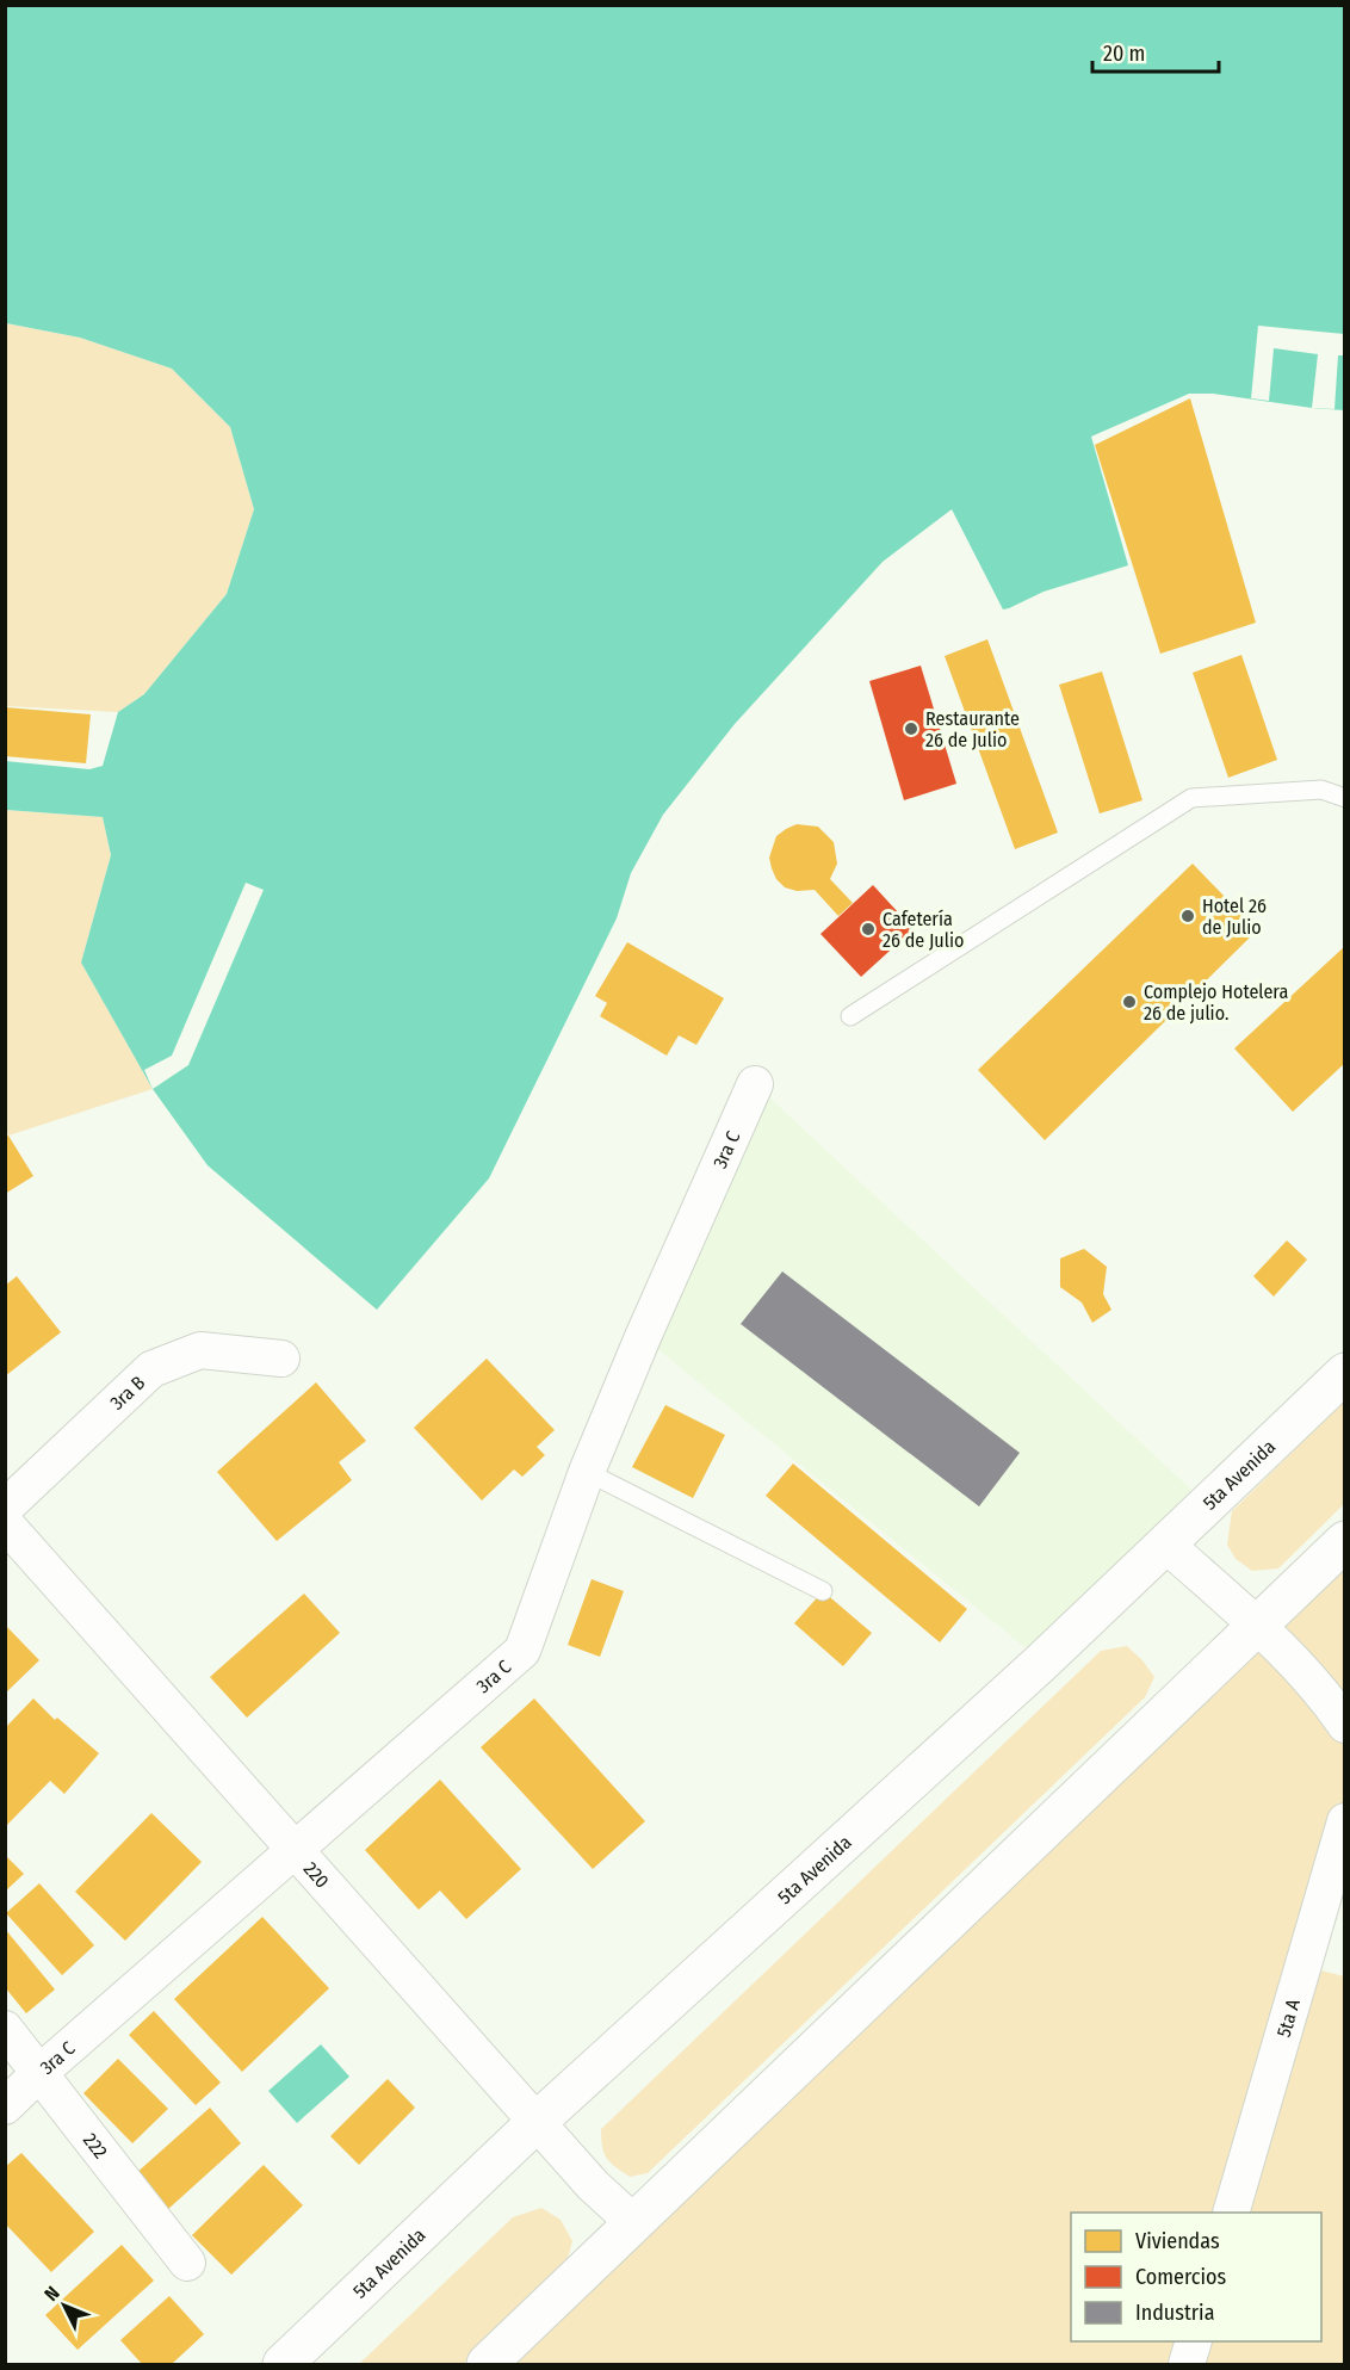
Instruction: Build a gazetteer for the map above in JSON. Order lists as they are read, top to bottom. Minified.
{"streets":{"highway":["5ta Avenida"],"street":["3ra C","3ra B","220","5ta A","222"]},"crossings":[["3ra C","220"],["3ra C","222"],["5ta Avenida","220"]],"places":["Restaurante 26 de Julio","Hotel 26 de Julio","Cafetería 26 de Julio","Complejo Hotelera 26 de julio."],"legend":["Viviendas","Comercios","Industria"],"scale_bar":"20 m","north":"top left"}
